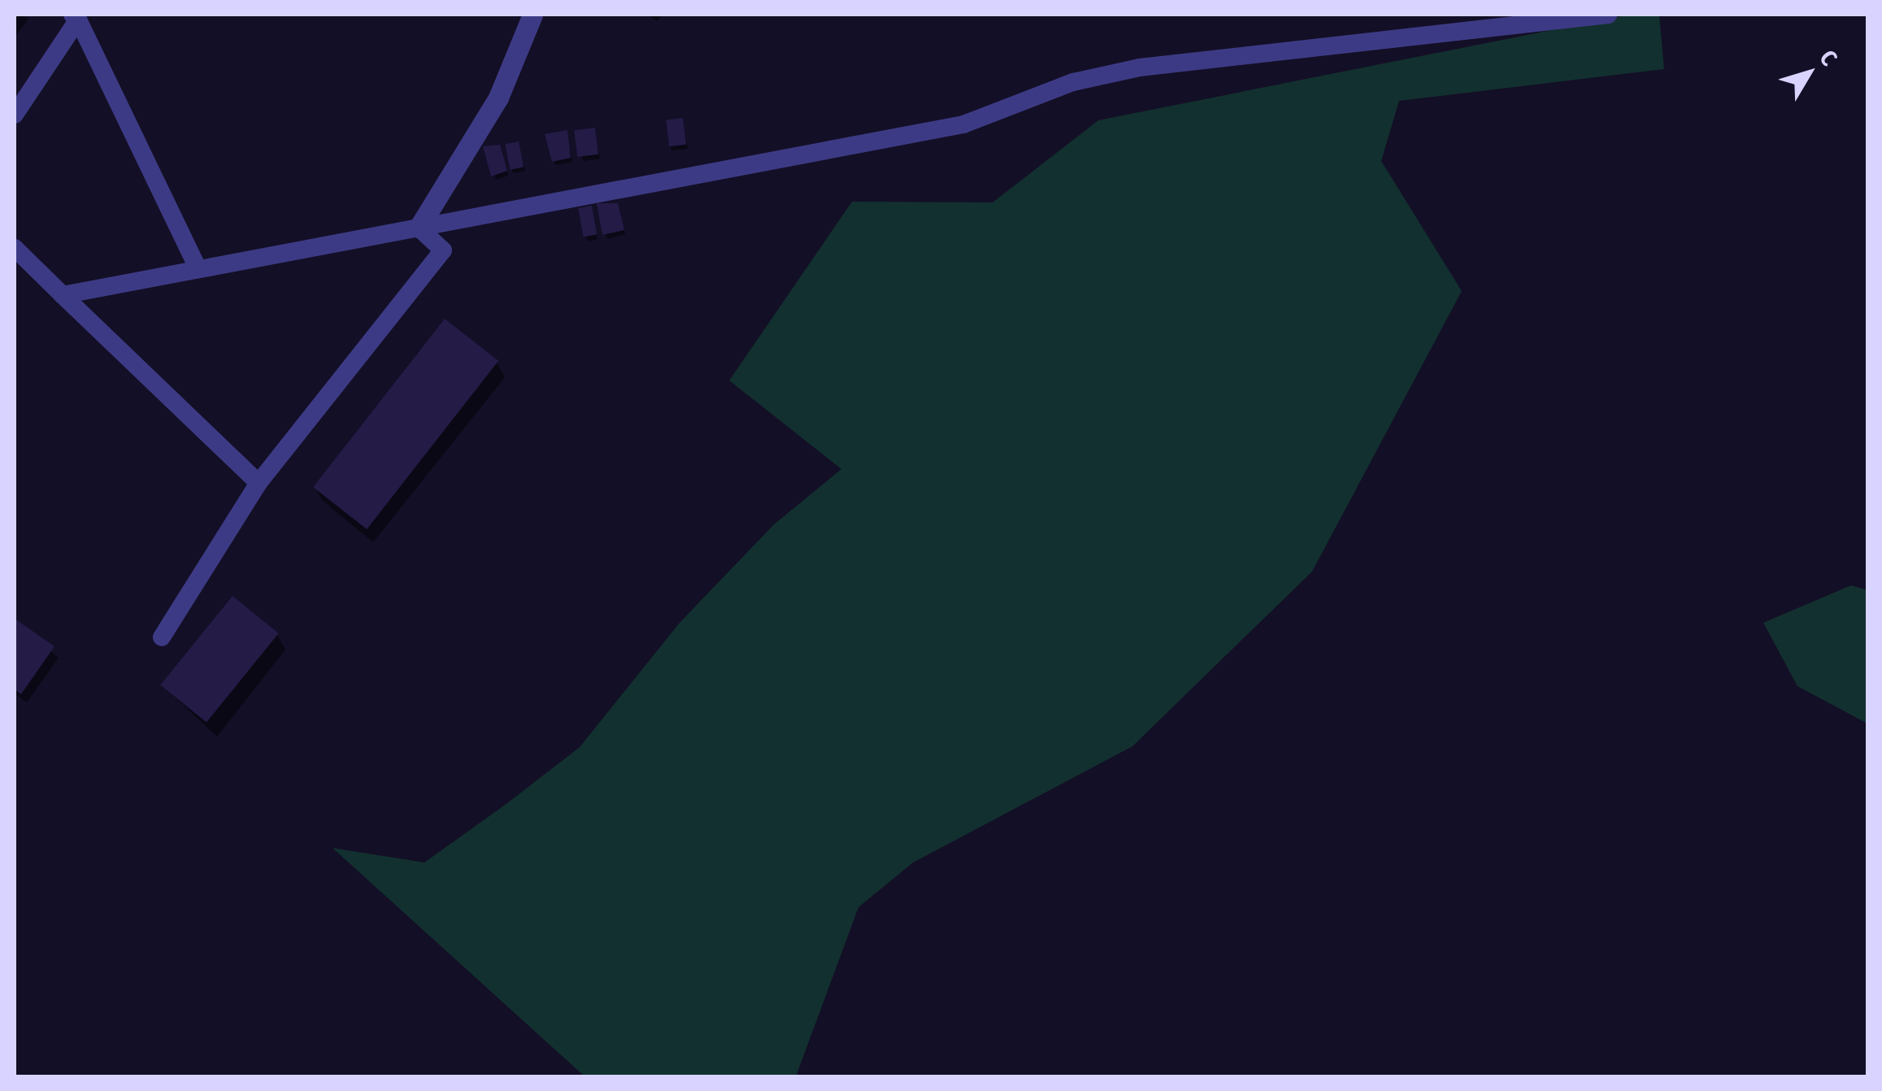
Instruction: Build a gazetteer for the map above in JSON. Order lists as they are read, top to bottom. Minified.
{"north":"top right"}
